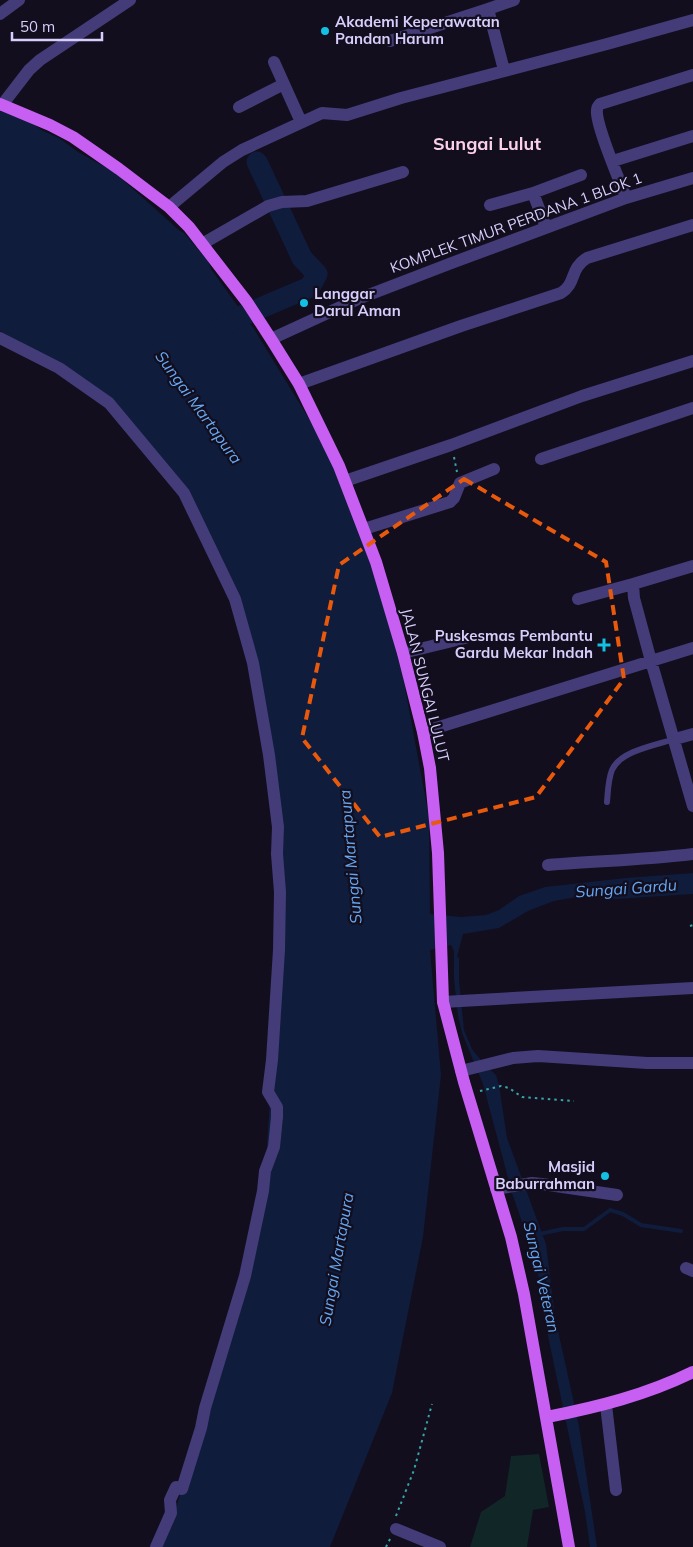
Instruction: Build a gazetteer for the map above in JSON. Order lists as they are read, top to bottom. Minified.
{"streets":{"main road":["JALAN SUNGAI LULUT"],"street":["KOMPLEK TIMUR PERDANA 1 BLOK 1"]},"crossings":[["KOMPLEK TIMUR PERDANA 1 BLOK 1","JALAN SUNGAI LULUT"]],"districts":["Sungai Lulut"],"water":["Sungai Martapura","Sungai Gardu","Sungai Veteran"],"places":{"other":["Akademi Keperawatan Pandan Harum","Langgar Darul Aman","Masjid Baburrahman"],"health":["Puskesmas Pembantu Gardu Mekar Indah"]},"scale_bar":"50 m"}
